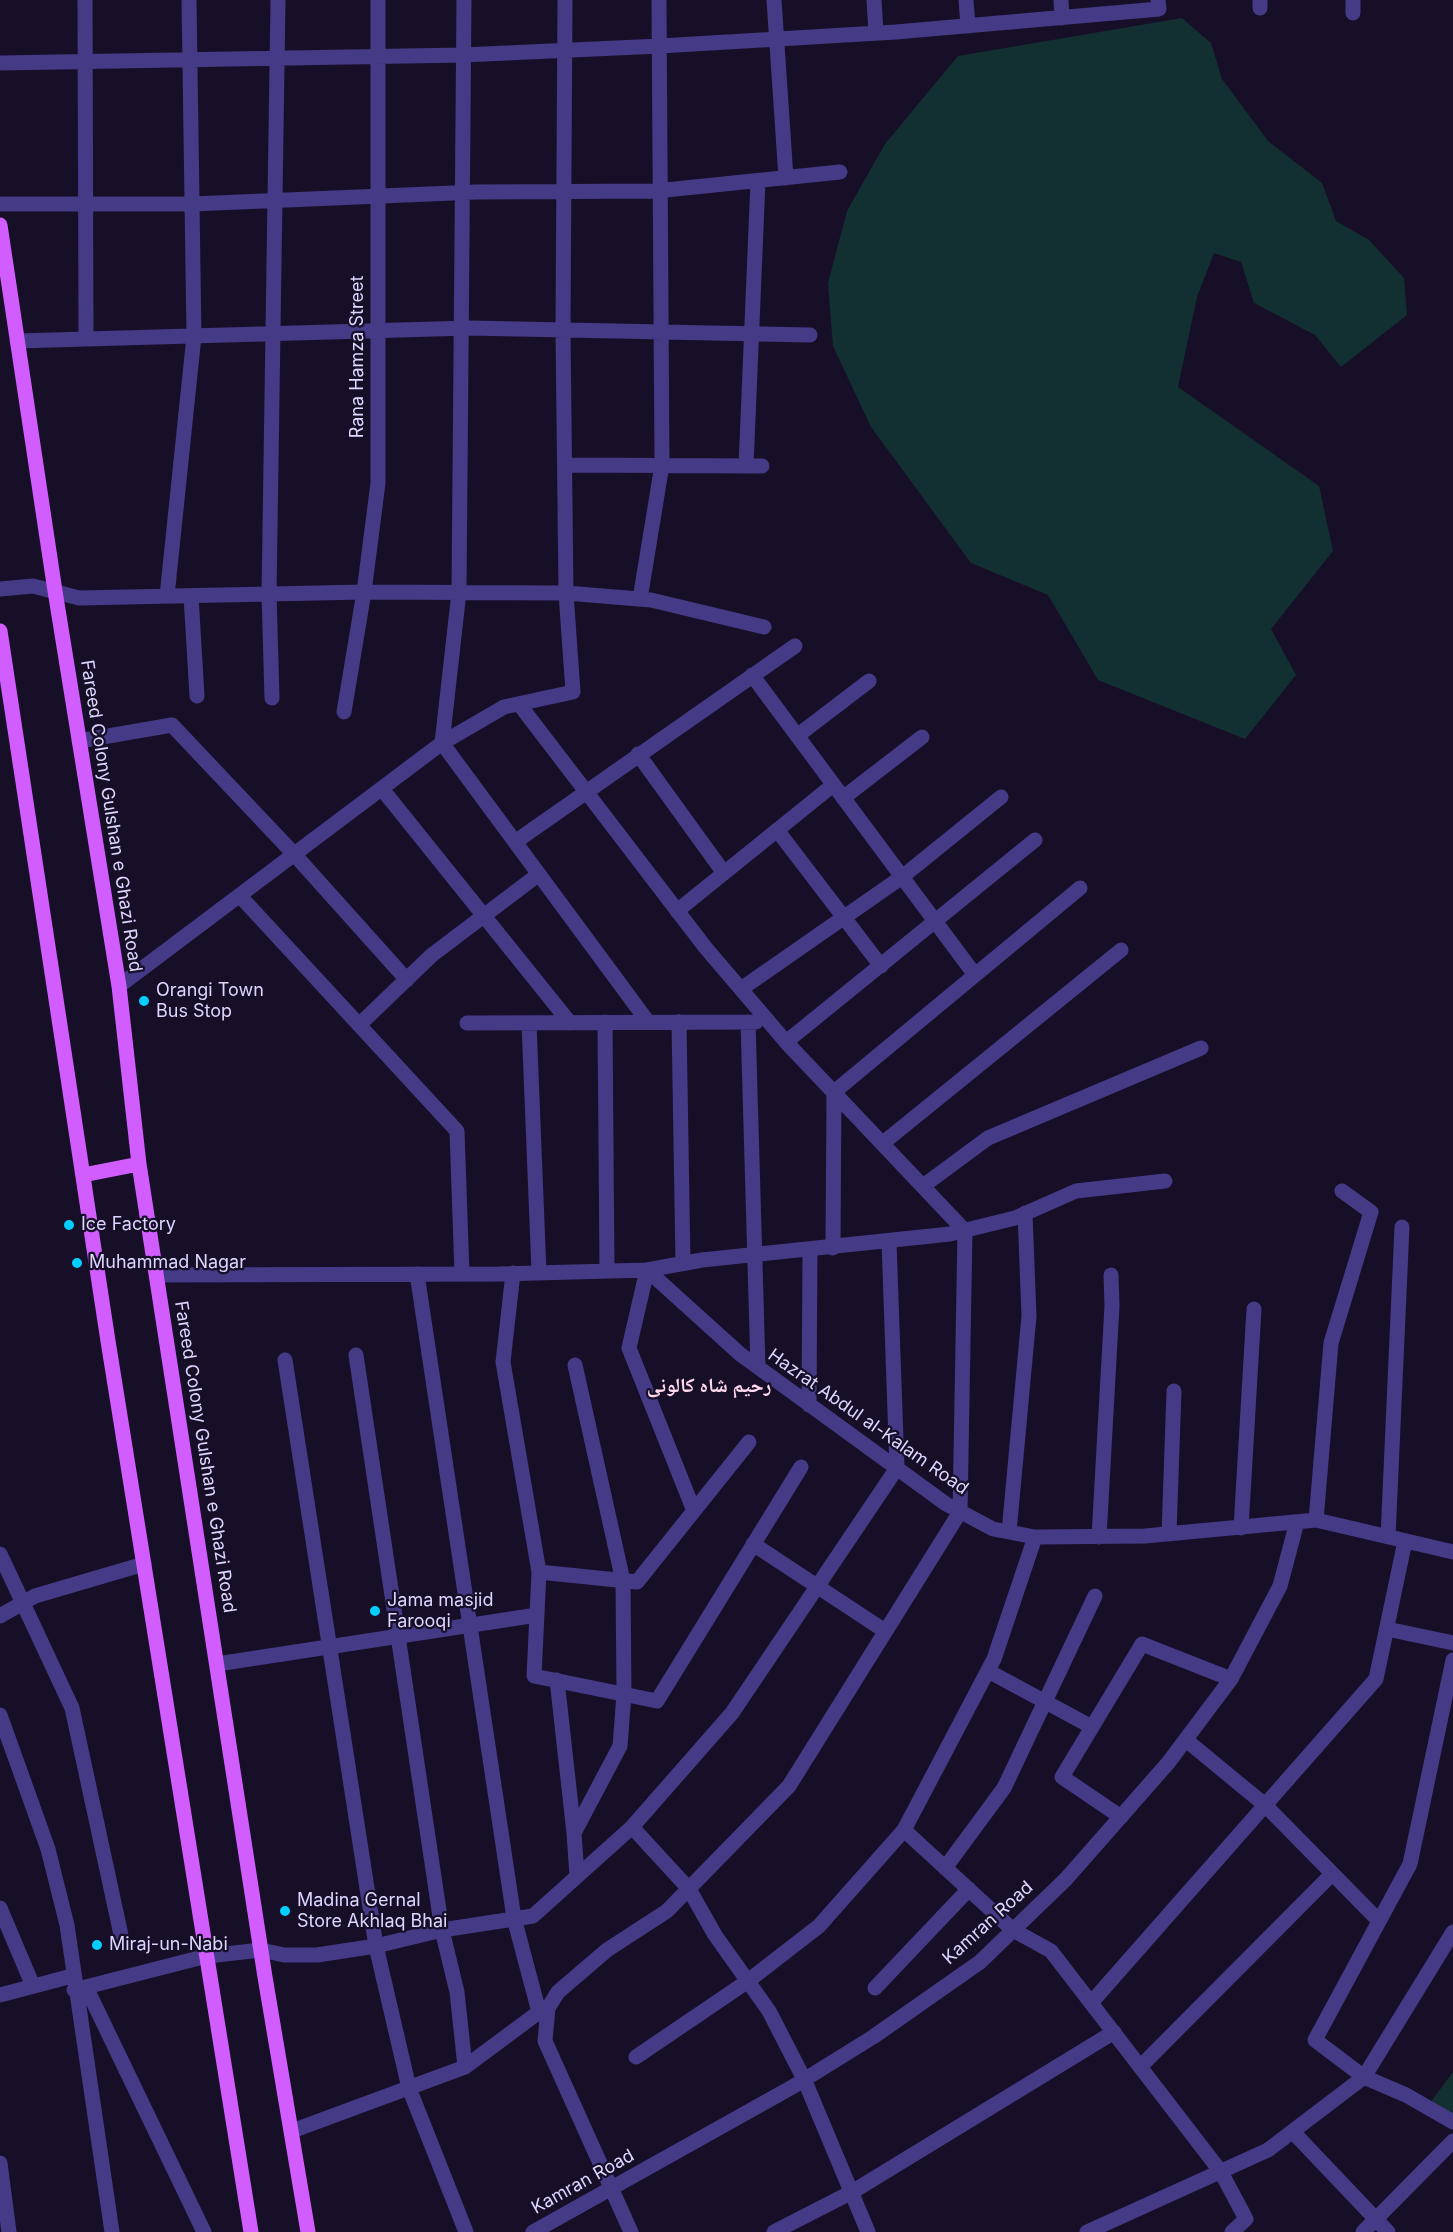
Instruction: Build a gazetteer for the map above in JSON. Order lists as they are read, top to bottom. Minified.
{"streets":{"main road":["Fareed Colony Gulshan e Ghazi Road"],"street":["Rana Hamza Street","Hazrat Abdul al-Kalam Road","Kamran Road"]},"crossings":[["Hazrat Abdul al-Kalam Road","Kamran Road"]],"districts":["رحیم شاہ کالونی"],"places":["Orangi Town Bus Stop","Ice Factory","Muhammad Nagar","Jama masjid Farooqi","Madina Gernal Store Akhlaq Bhai","Miraj-un-Nabi"]}
